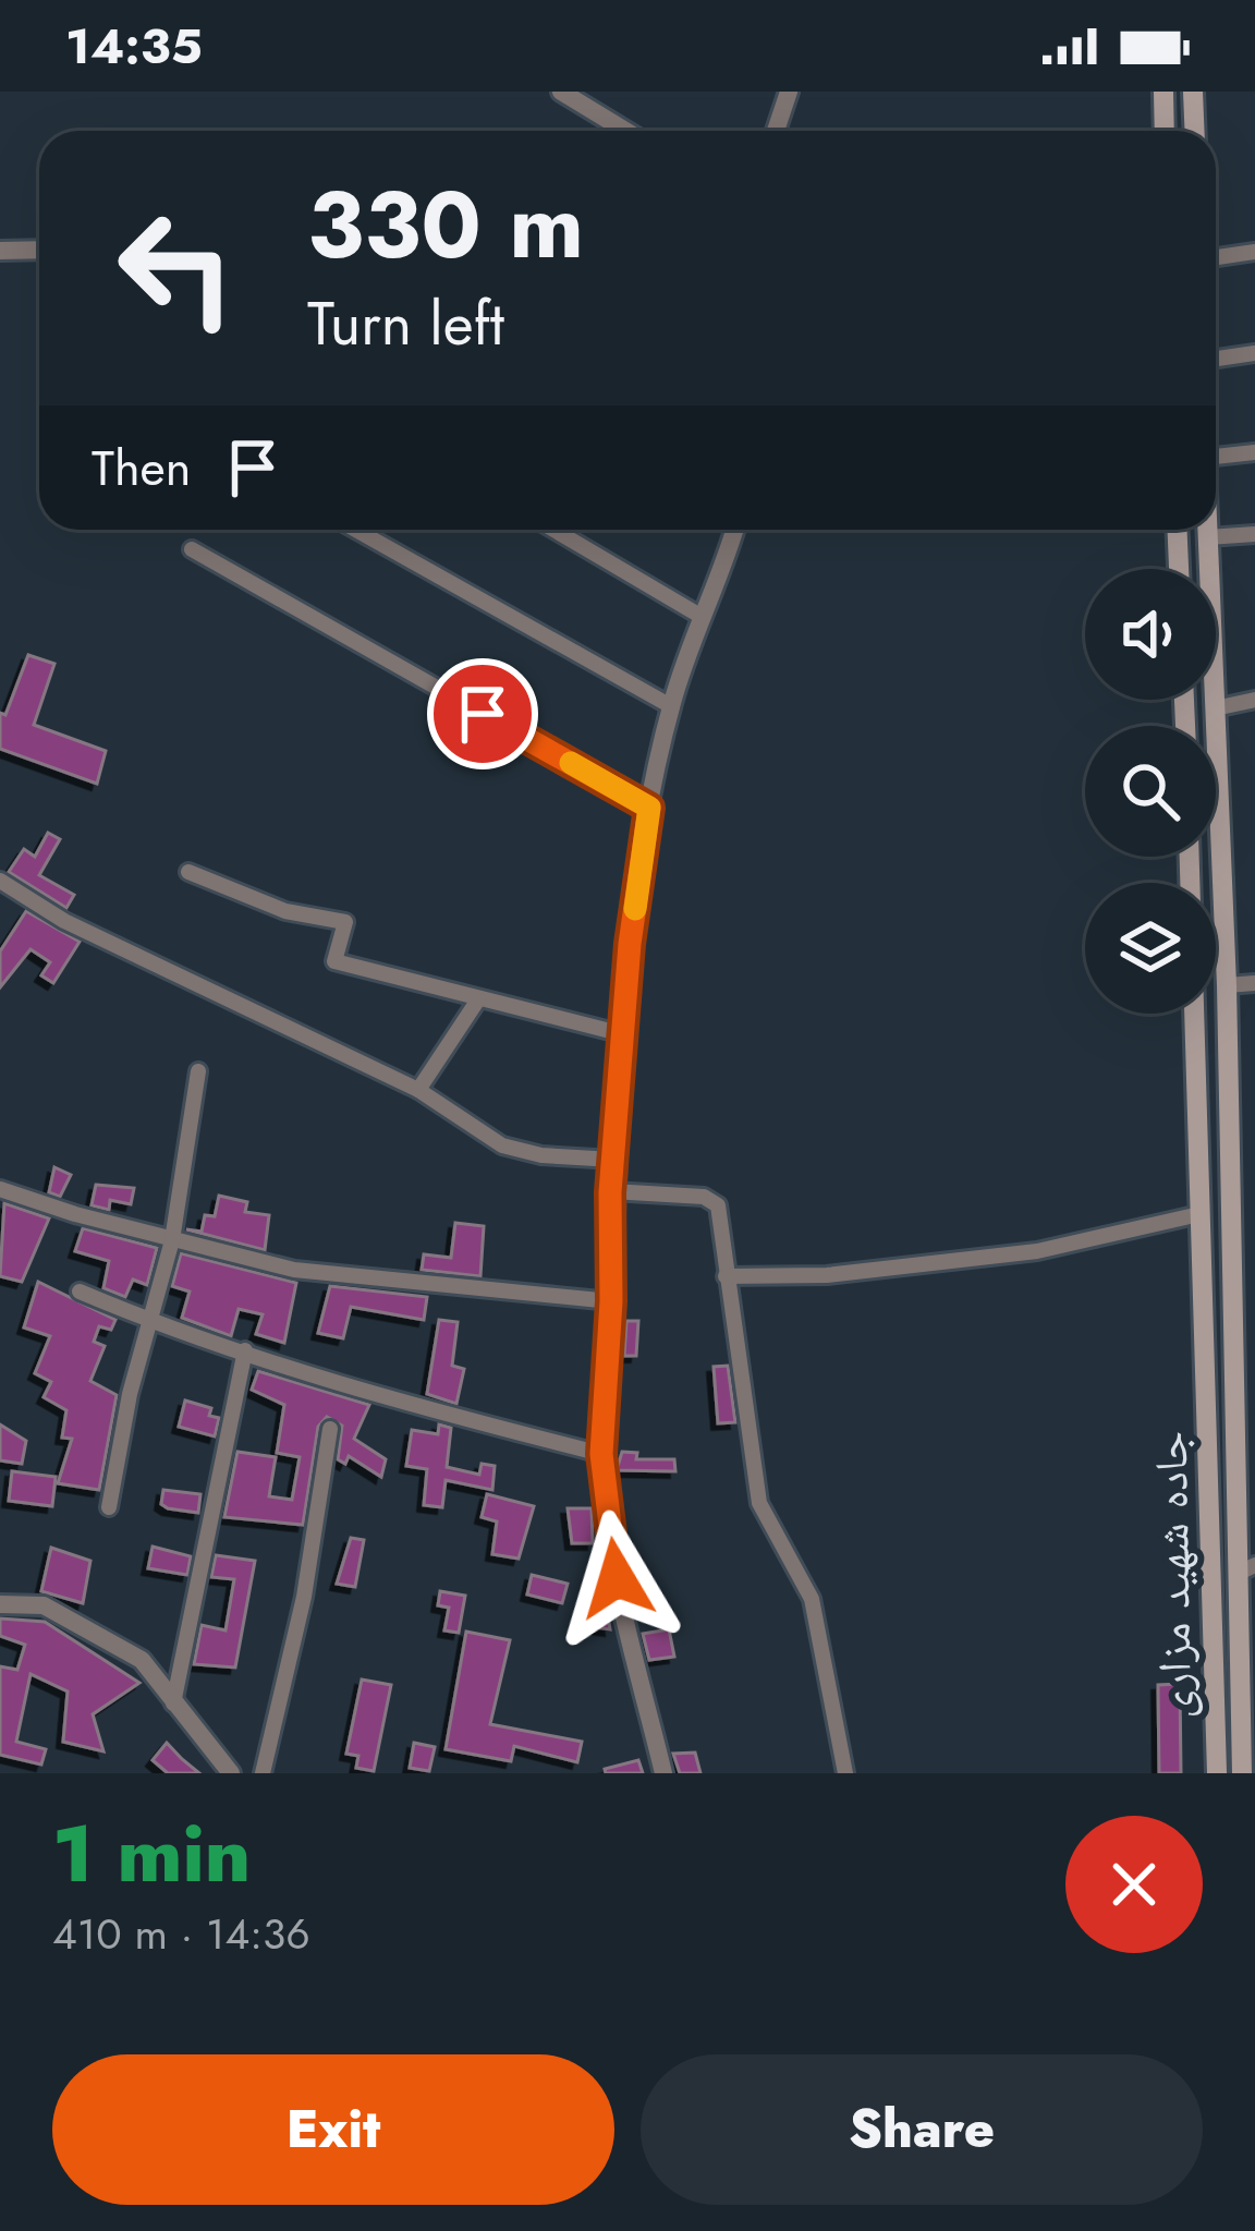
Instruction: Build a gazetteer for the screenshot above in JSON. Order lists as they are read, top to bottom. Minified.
{"streets":{"main road":["جاده شهید مزاری"]},"page":{"status":"14:35","turn":["330 m","Turn left"],"then":"Then","heading":["1 min","410 m · 14:36"],"buttons":["Exit","Share"]}}
